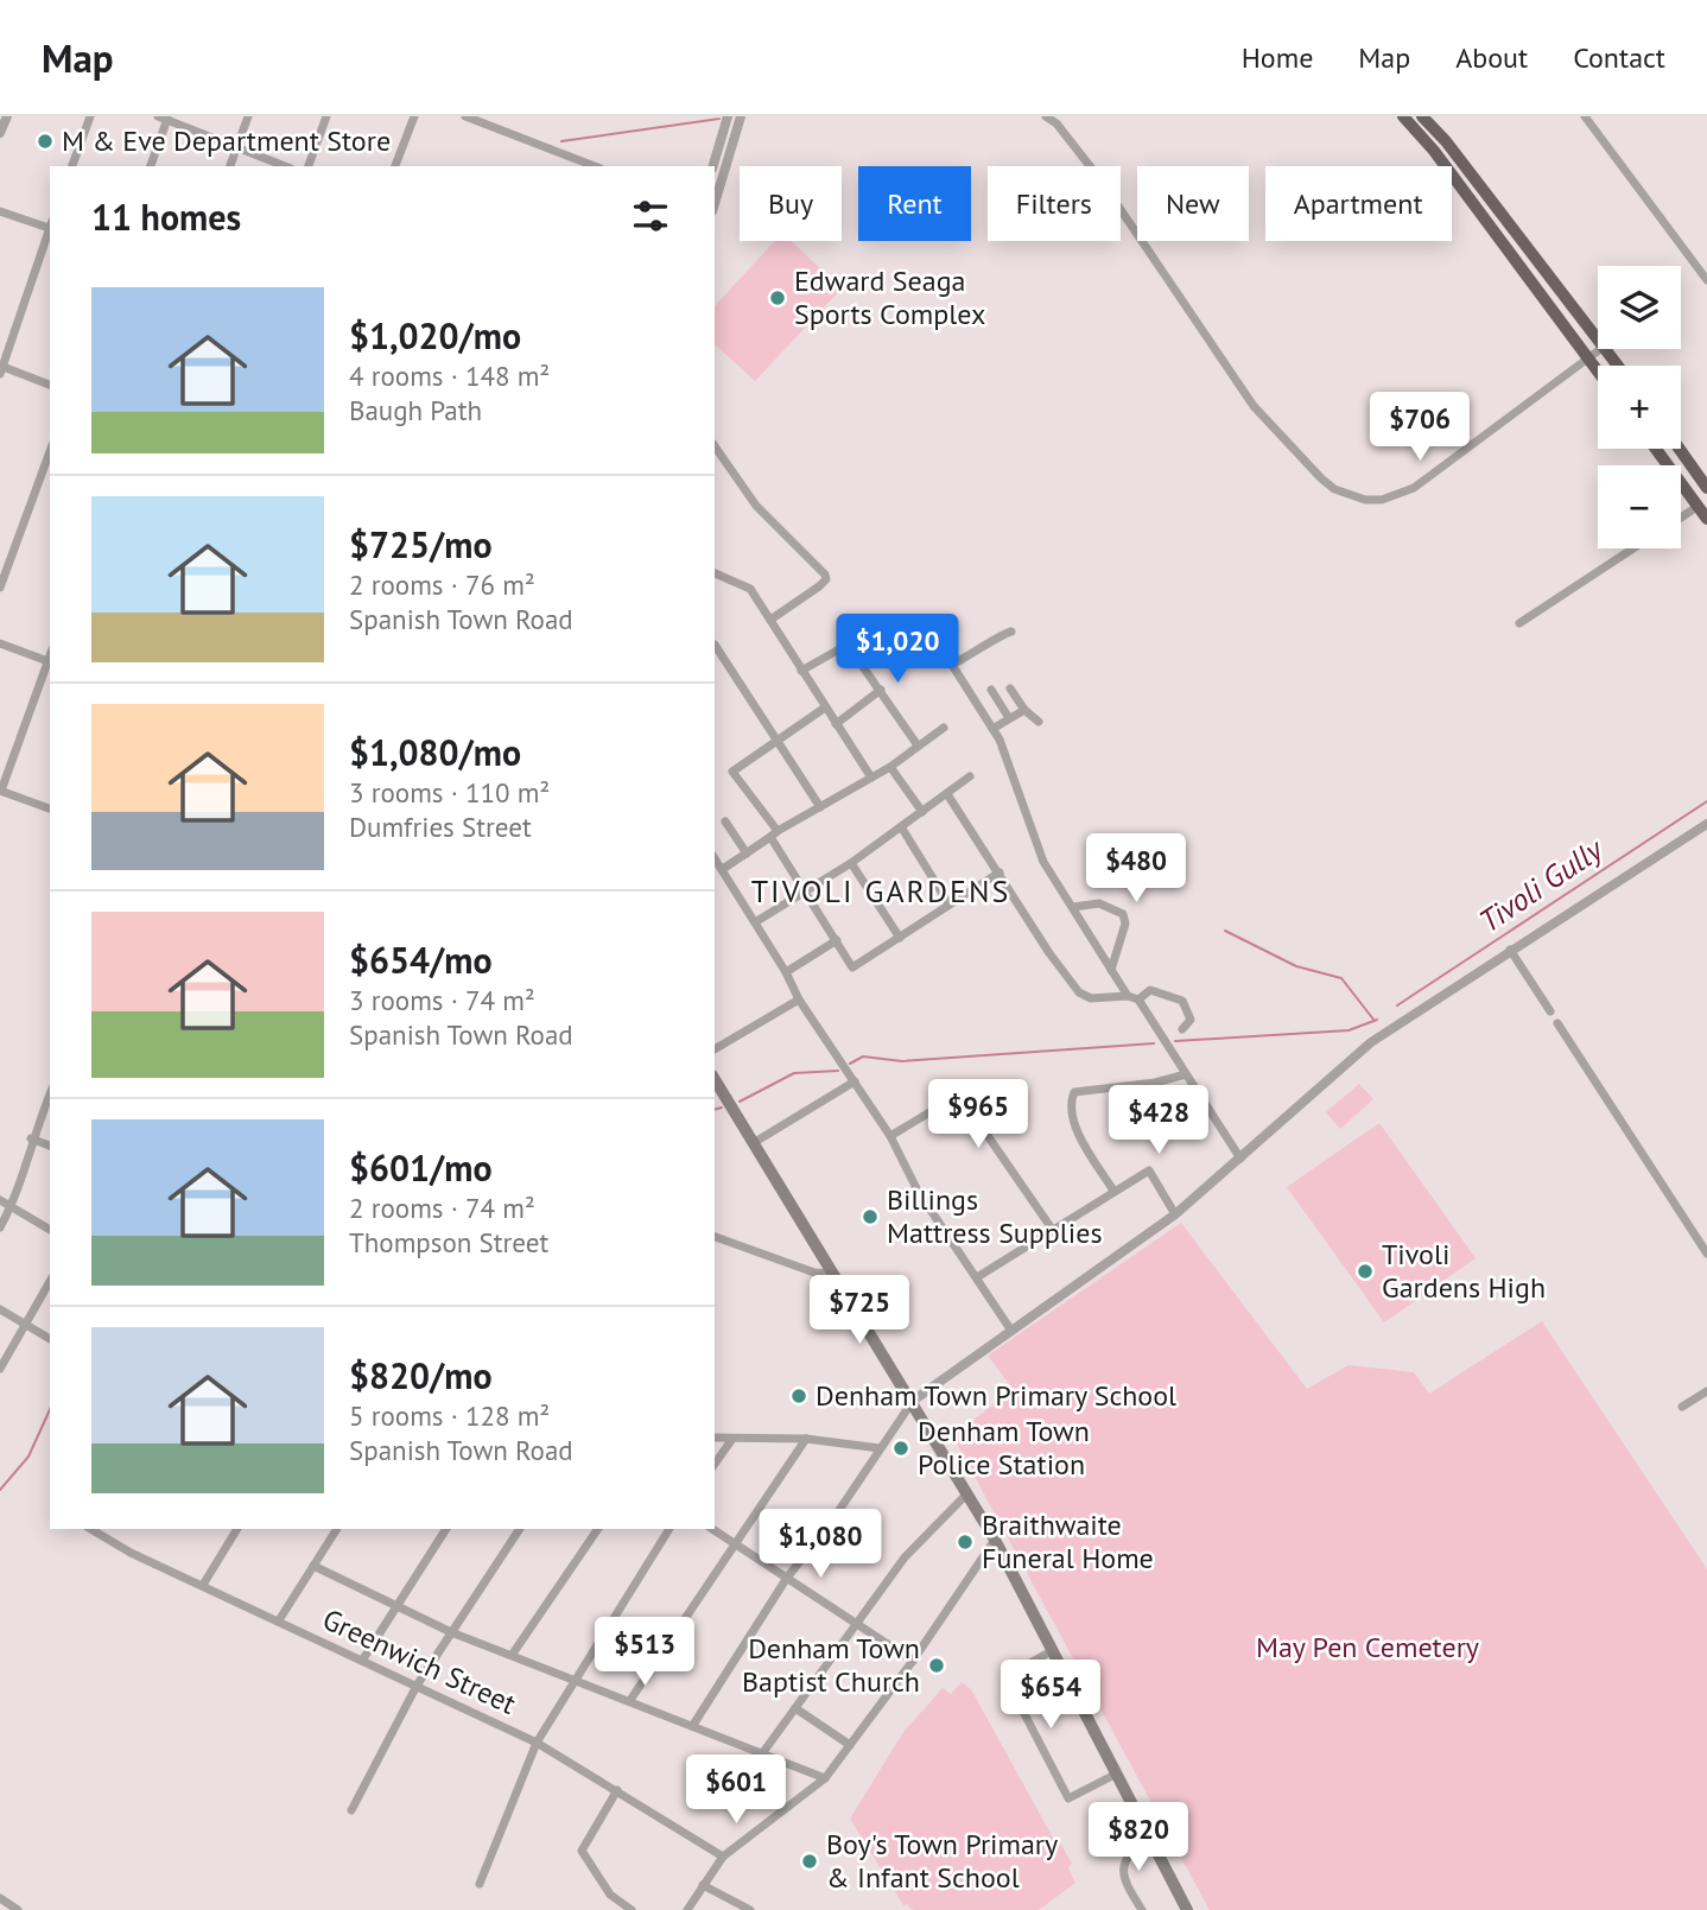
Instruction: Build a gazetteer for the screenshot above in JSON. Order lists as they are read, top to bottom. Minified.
{"streets":{"street":["Greenwich Street"]},"districts":["TIVOLI GARDENS"],"water":["Tivoli Gully"],"parks":["May Pen Cemetery"],"places":["M & Eve Department Store","Edward Seaga Sports Complex","Billings Mattress Supplies","Tivoli Gardens High","Denham Town Primary School","Denham Town Police Station","Braithwaite Funeral Home","Denham Town Baptist Church","Boy's Town Primary & Infant School"],"page":{"header":"Map","nav":["Home","Map","About","Contact"],"chip":["Buy","Rent","Filters","New","Apartment"],"heading":"11 homes","map_buttons":["+","−"],"list":[{"name":"$1,020/mo","note":"4 rooms · 148 m² · Baugh Path"},{"name":"$725/mo","note":"2 rooms · 76 m² · Spanish Town Road"},{"name":"$1,080/mo","note":"3 rooms · 110 m² · Dumfries Street"},{"name":"$654/mo","note":"3 rooms · 74 m² · Spanish Town Road"},{"name":"$601/mo","note":"2 rooms · 74 m² · Thompson Street"},{"name":"$820/mo","note":"5 rooms · 128 m² · Spanish Town Road"}],"price":["$706","$1,020","$480","$965","$428","$725","$1,080","$513","$654","$601","$820"]}}
